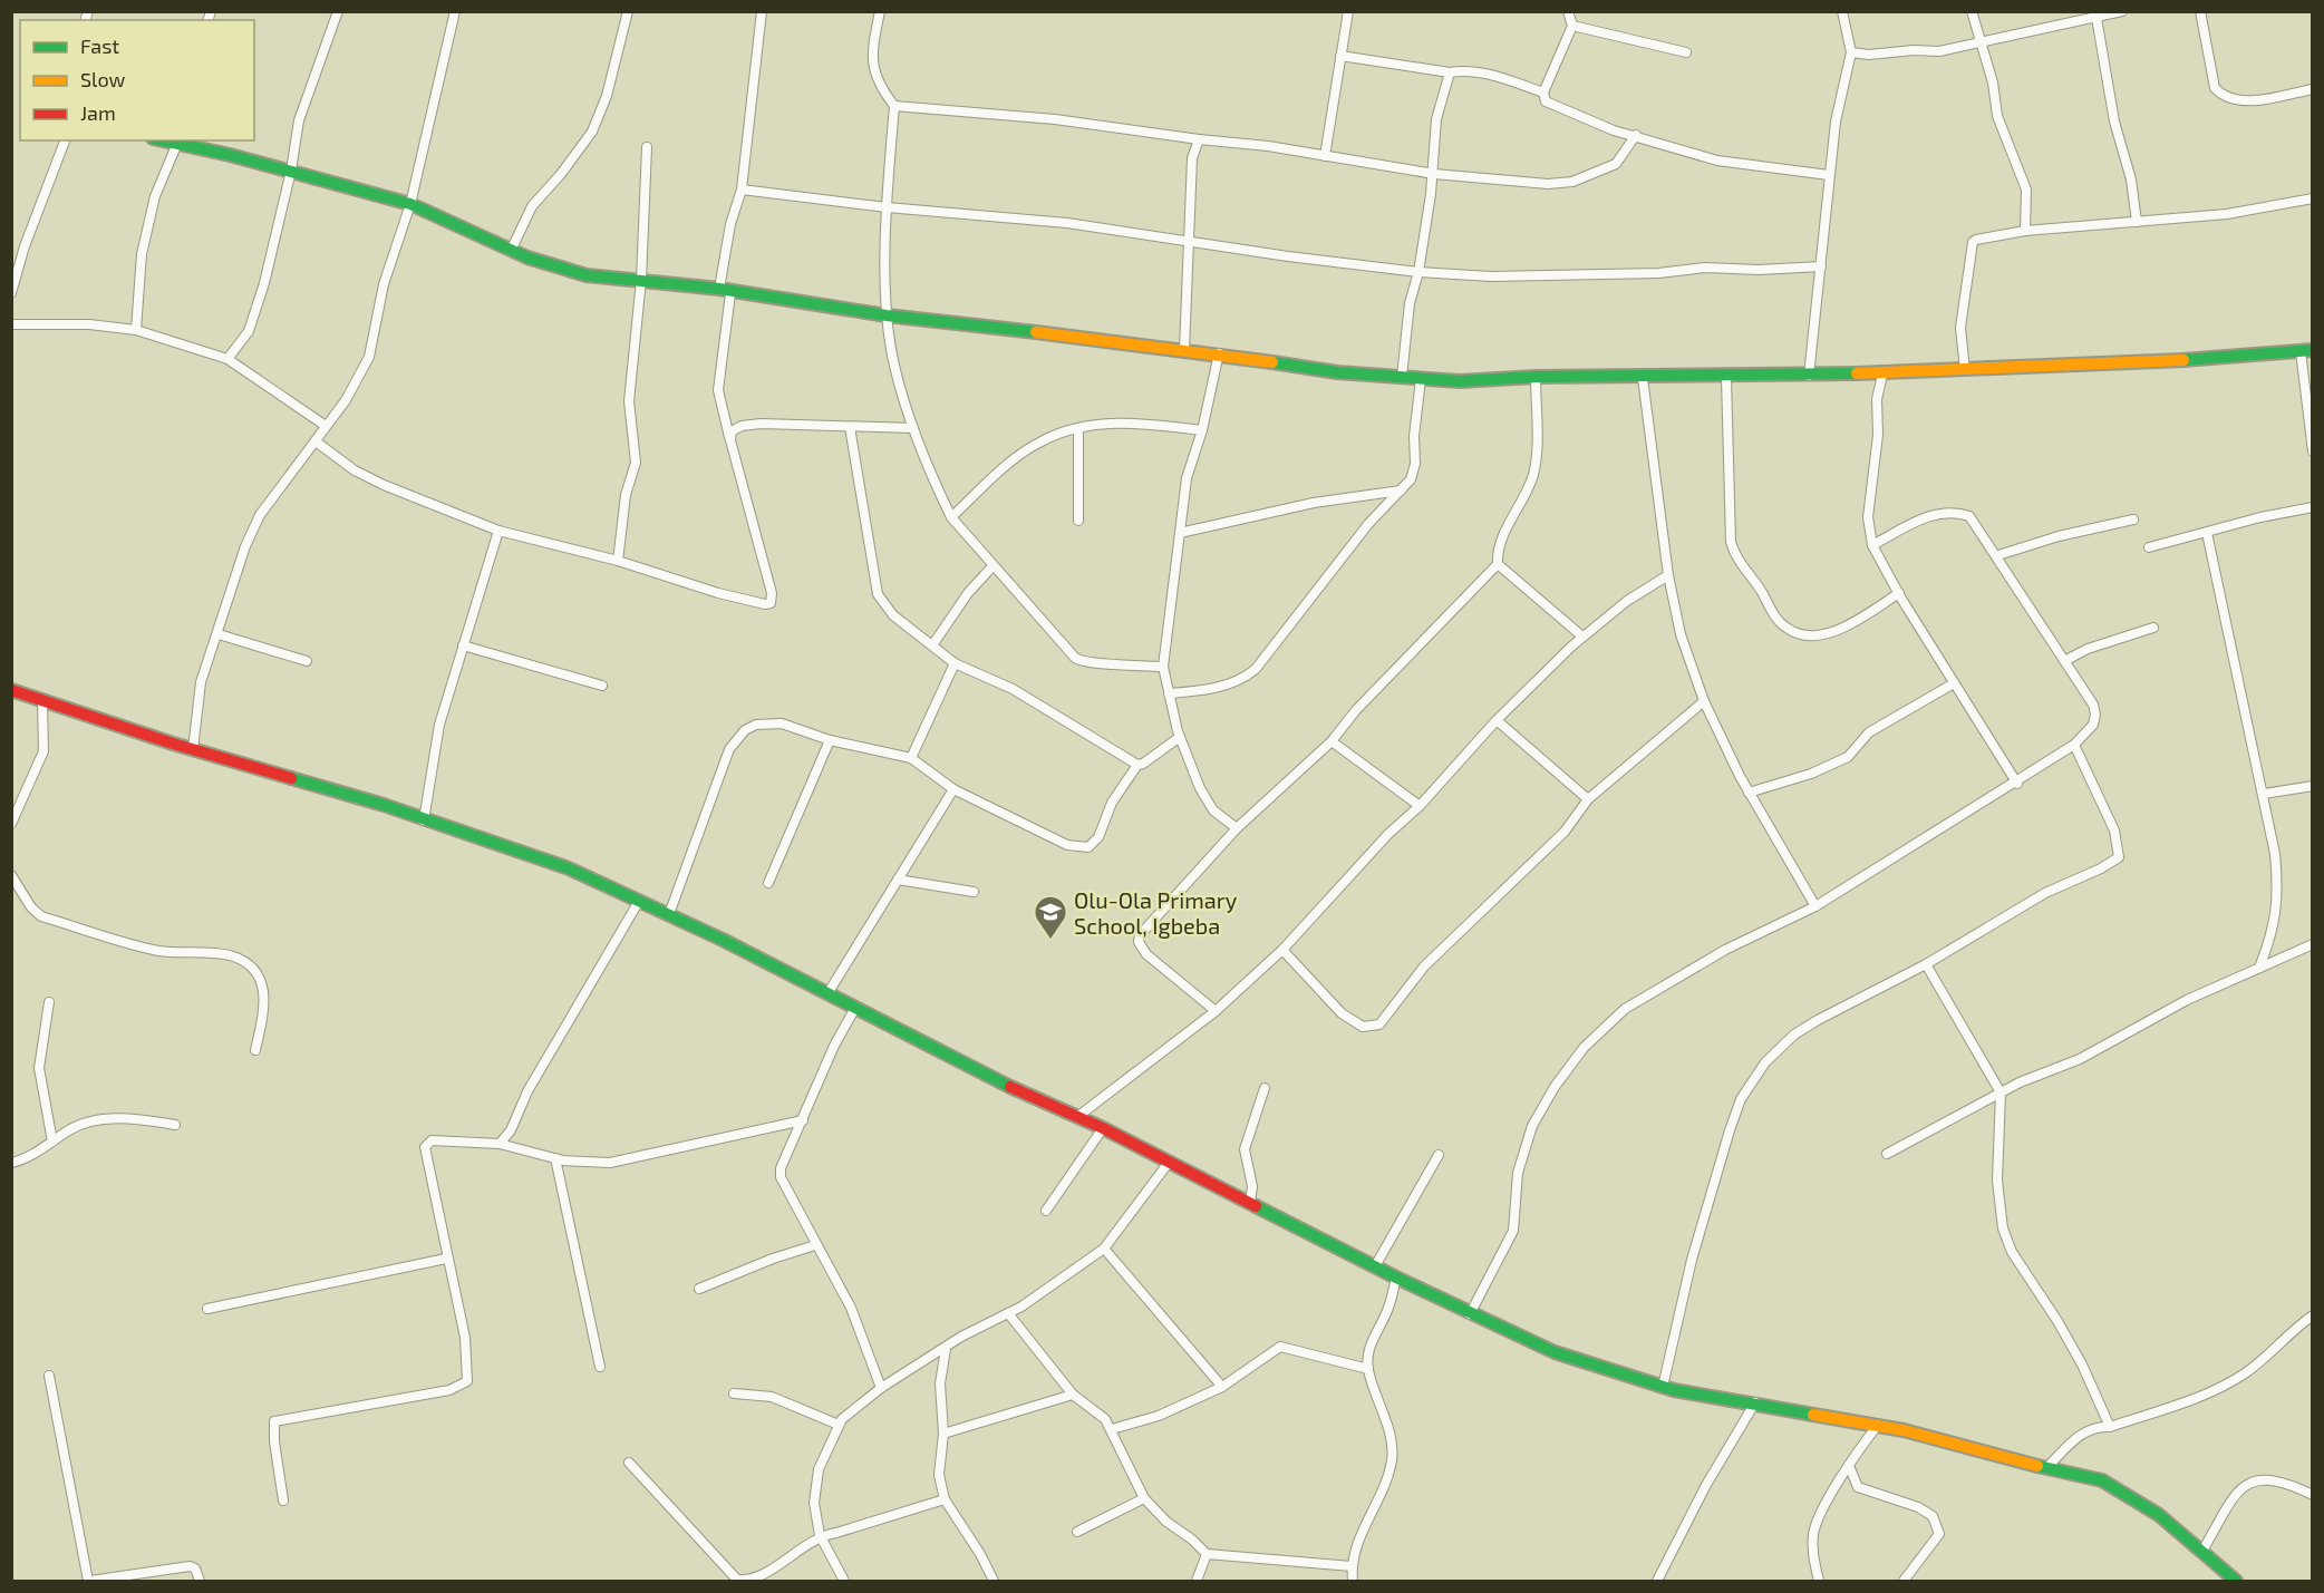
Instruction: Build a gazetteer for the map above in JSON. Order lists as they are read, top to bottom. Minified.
{"places":{"school or university":["Olu-Ola Primary School, Igbeba"]},"legend":["Fast","Slow","Jam"]}
